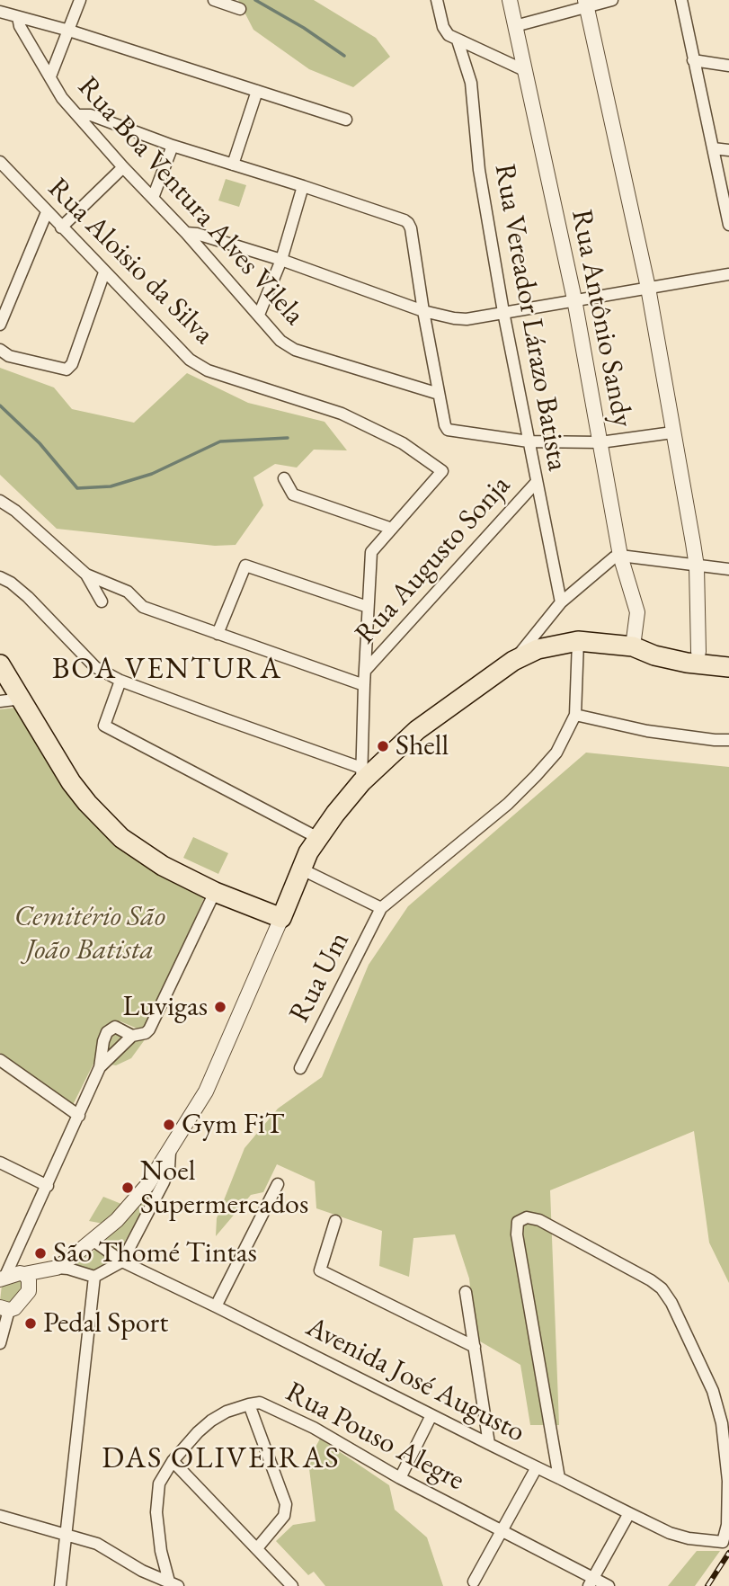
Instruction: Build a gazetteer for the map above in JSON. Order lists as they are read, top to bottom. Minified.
{"streets":{"street":["Rua Boa Ventura Alves Vilela","Rua Aloisio da Silva","Rua Vereador Lárazo Batista","Rua Antônio Sandy","Rua Augusto Sonja","Rua Um","Avenida José Augusto","Rua Pouso Alegre"]},"crossings":[["Rua Vereador Lárazo Batista","Rua Augusto Sonja"]],"districts":["BOA VENTURA","DAS OLIVEIRAS"],"parks":["Cemitério São João Batista"],"places":["Shell","Luvigas","Gym FiT","Noel Supermercados","São Thomé Tintas","Pedal Sport"]}
